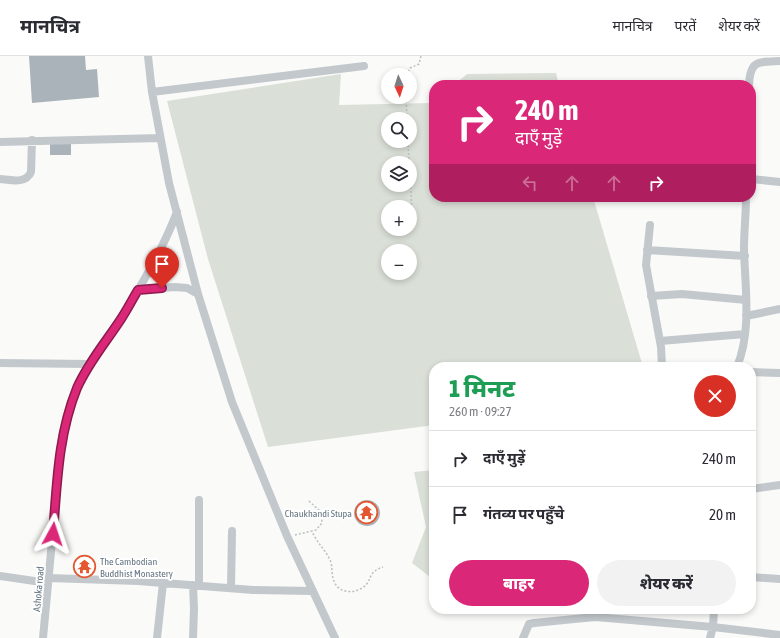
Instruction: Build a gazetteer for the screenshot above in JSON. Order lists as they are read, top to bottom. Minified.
{"streets":{"street":["Ashoka road"]},"places":{"temple":["Chaukhandi Stupa","The Cambodian Buddhist Monastery"]},"north":"bottom","page":{"header":"मानचित्र","nav":["मानचित्र","परतें","शेयर करें"],"map_buttons":["+","−"],"turn":["240 m","दाएँ मुड़ें"],"heading":["1 मिनट","260 m · 09:27"],"list":[{"name":"दाएँ मुड़ें","value":"240 m"},{"name":"गंतव्य पर पहुँचे","value":"20 m"}],"buttons":["बाहर","शेयर करें"]}}
